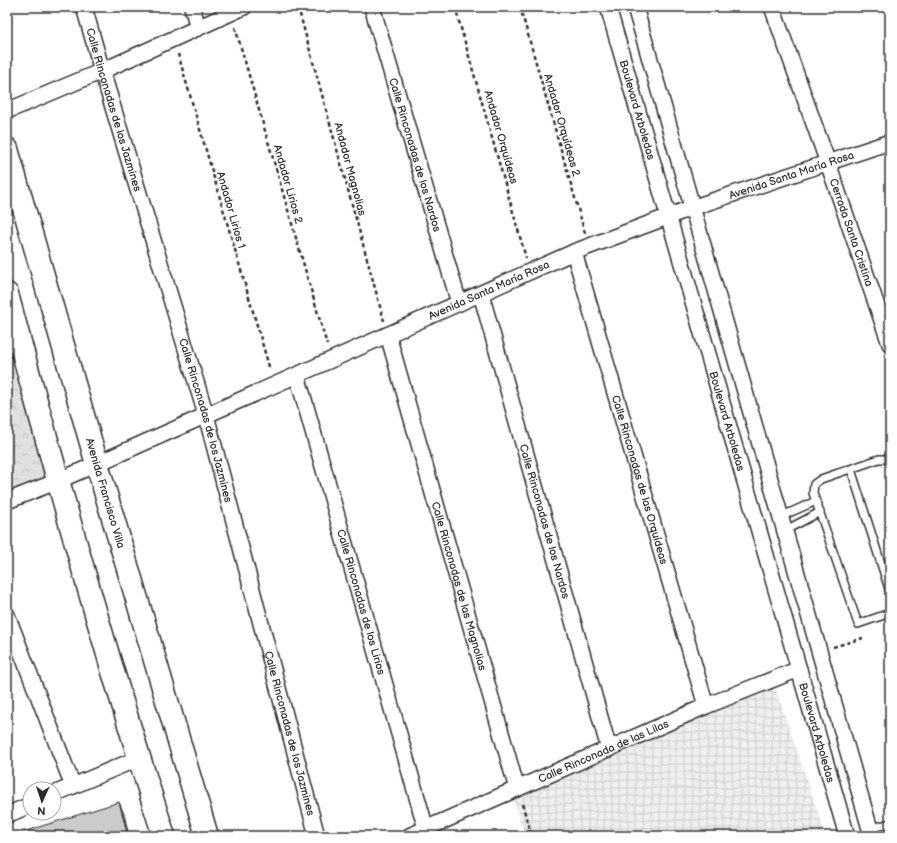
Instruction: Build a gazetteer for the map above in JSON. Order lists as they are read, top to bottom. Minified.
{"streets":{"main road":["Avenida Francisco Villa"],"street":["Calle Rinconadas de los Jazmines","Boulevard Arboledas","Calle Rinconadas de los Nardos","Avenida Santa María Rosa","Cerrada Santa Cristina","Calle Rinconadas de las Orquídeas","Calle Rinconadas de las Magnolias","Calle Rinconadas de los Lirios","Calle Rinconada de las Lilas"],"path":["Andador Orquídeas 2","Andador Orquídeas","Andador Magnolias","Andador Lirios 2","Andador Lirios 1"]},"crossings":[["Calle Rinconadas de los Jazmines","Avenida Santa María Rosa"],["Boulevard Arboledas","Avenida Santa María Rosa"],["Boulevard Arboledas","Calle Rinconada de las Lilas"],["Andador Orquídeas 2","Avenida Santa María Rosa"],["Andador Orquídeas","Avenida Santa María Rosa"],["Calle Rinconadas de los Nardos","Avenida Santa María Rosa"],["Calle Rinconadas de los Nardos","Calle Rinconada de las Lilas"],["Andador Magnolias","Avenida Santa María Rosa"],["Andador Magnolias","Calle Rinconadas de las Magnolias"],["Avenida Santa María Rosa","Andador Lirios 2"],["Avenida Santa María Rosa","Andador Lirios 1"],["Avenida Santa María Rosa","Cerrada Santa Cristina"],["Avenida Santa María Rosa","Calle Rinconadas de las Orquídeas"],["Avenida Santa María Rosa","Avenida Francisco Villa"],["Avenida Santa María Rosa","Calle Rinconadas de las Magnolias"],["Avenida Santa María Rosa","Calle Rinconadas de los Lirios"],["Calle Rinconadas de las Orquídeas","Calle Rinconada de las Lilas"],["Calle Rinconadas de las Magnolias","Calle Rinconada de las Lilas"],["Calle Rinconadas de los Lirios","Calle Rinconada de las Lilas"]],"north":"bottom"}
